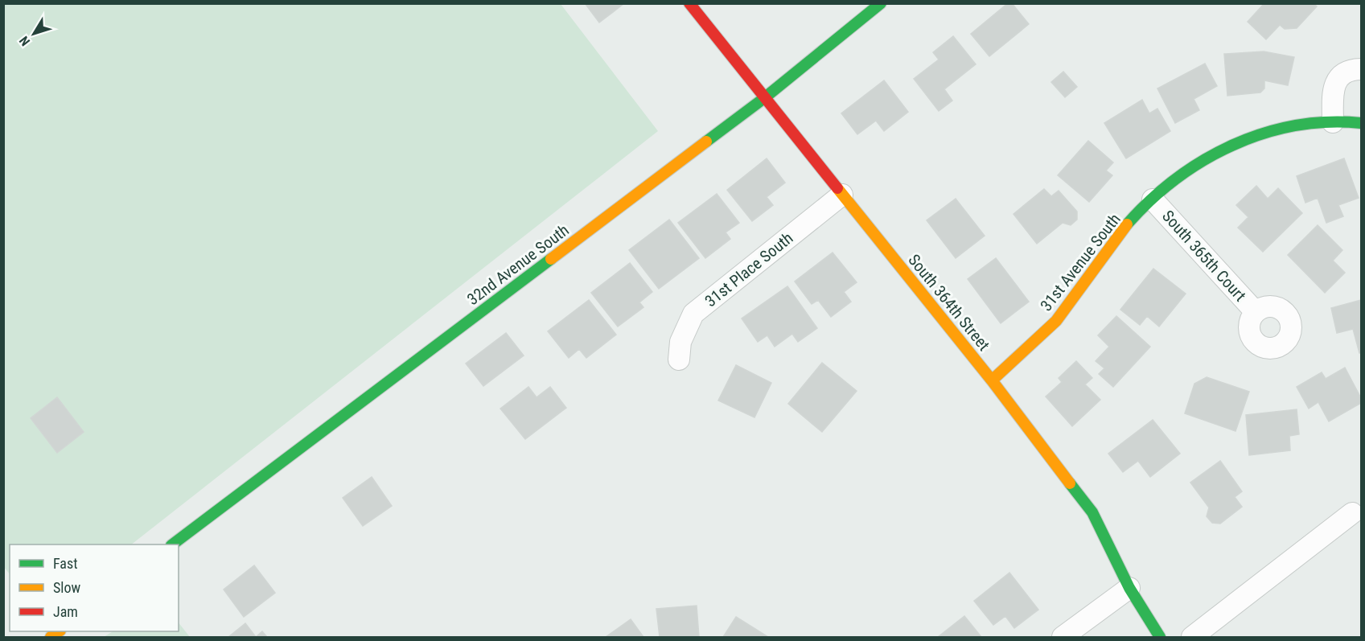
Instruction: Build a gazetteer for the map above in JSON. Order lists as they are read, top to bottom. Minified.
{"streets":{"street":["South 365th Court","31st Avenue South","32nd Avenue South","31st Place South","South 364th Street"]},"crossings":[["South 365th Court","31st Avenue South"],["31st Avenue South","South 364th Street"],["32nd Avenue South","South 364th Street"],["31st Place South","South 364th Street"]],"legend":["Fast","Slow","Jam"],"north":"bottom left"}
